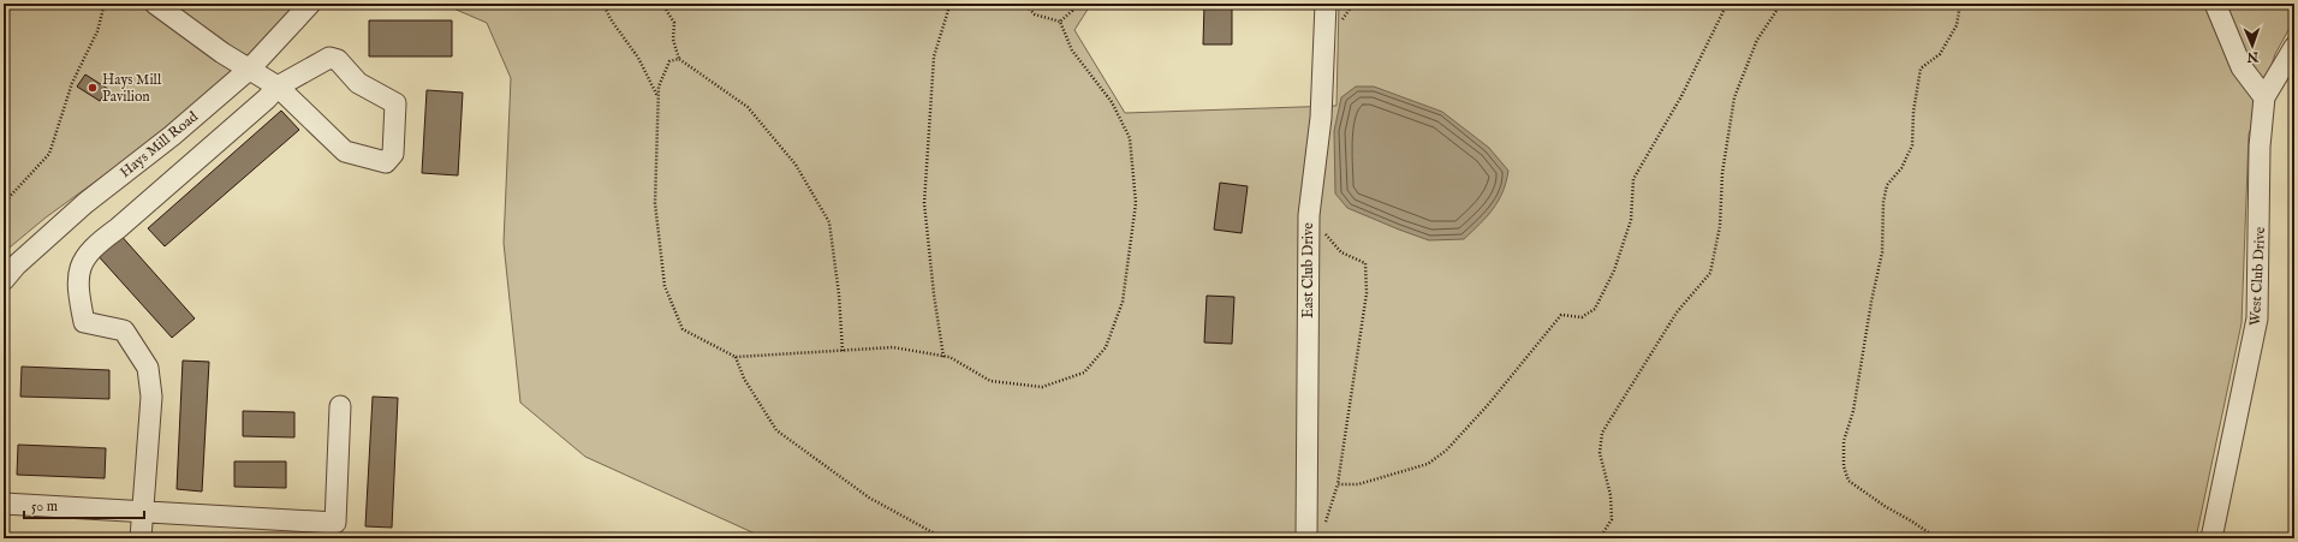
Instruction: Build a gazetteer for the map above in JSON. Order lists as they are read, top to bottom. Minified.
{"streets":{"street":["Hays Mill Road","East Club Drive","West Club Drive"]},"places":["Hays Mill Pavilion"],"scale_bar":"50 m","north":"bottom"}
